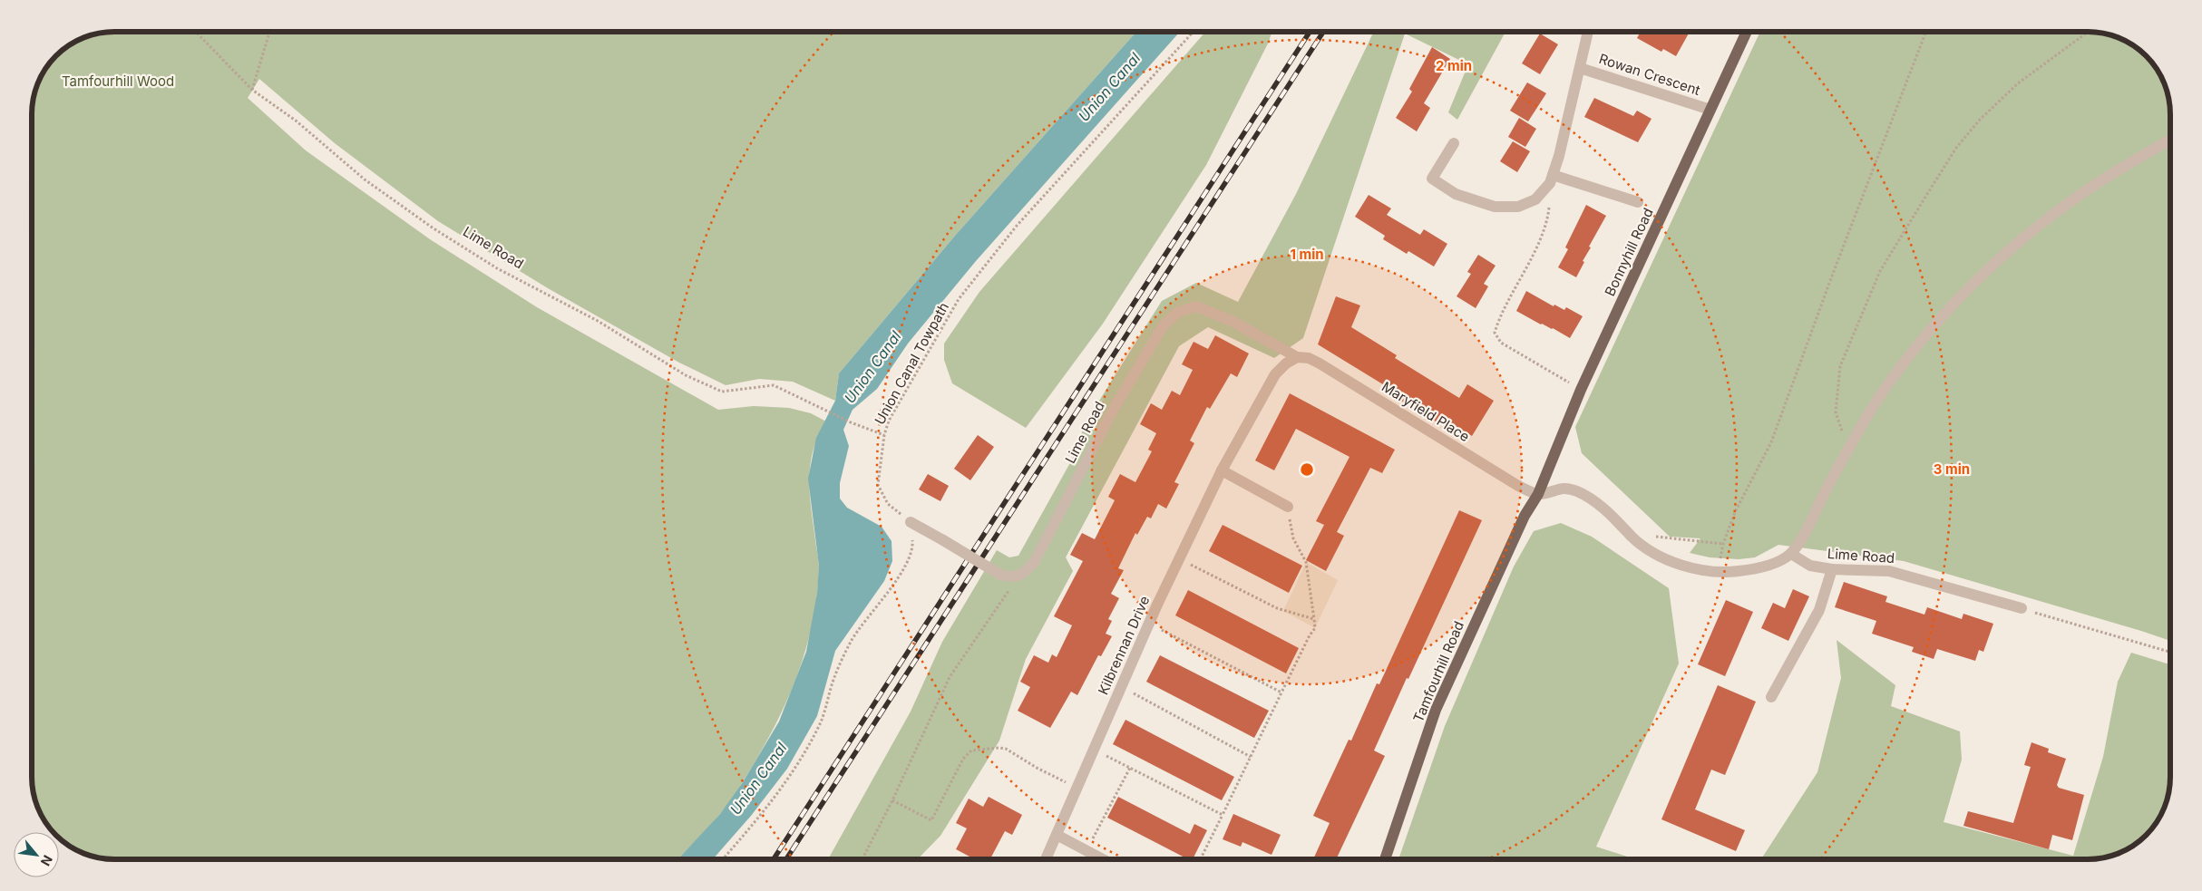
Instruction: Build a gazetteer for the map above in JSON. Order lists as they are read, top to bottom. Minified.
{"streets":{"main road":["Bonnyhill Road","Tamfourhill Road"],"street":["Rowan Crescent","Lime Road","Maryfield Place","Kilbrennan Drive"],"path":["Union Canal Towpath"]},"crossings":[["Rowan Crescent","Bonnyhill Road"],["Lime Road","Union Canal Towpath"],["Lime Road","Maryfield Place"],["Lime Road","Kilbrennan Drive"],["Bonnyhill Road","Maryfield Place"],["Bonnyhill Road","Tamfourhill Road"],["Maryfield Place","Kilbrennan Drive"],["Maryfield Place","Tamfourhill Road"]],"water":["Union Canal"],"parks":["Tamfourhill Wood"],"north":"bottom right","rings":["2 min","1 min","3 min"]}
